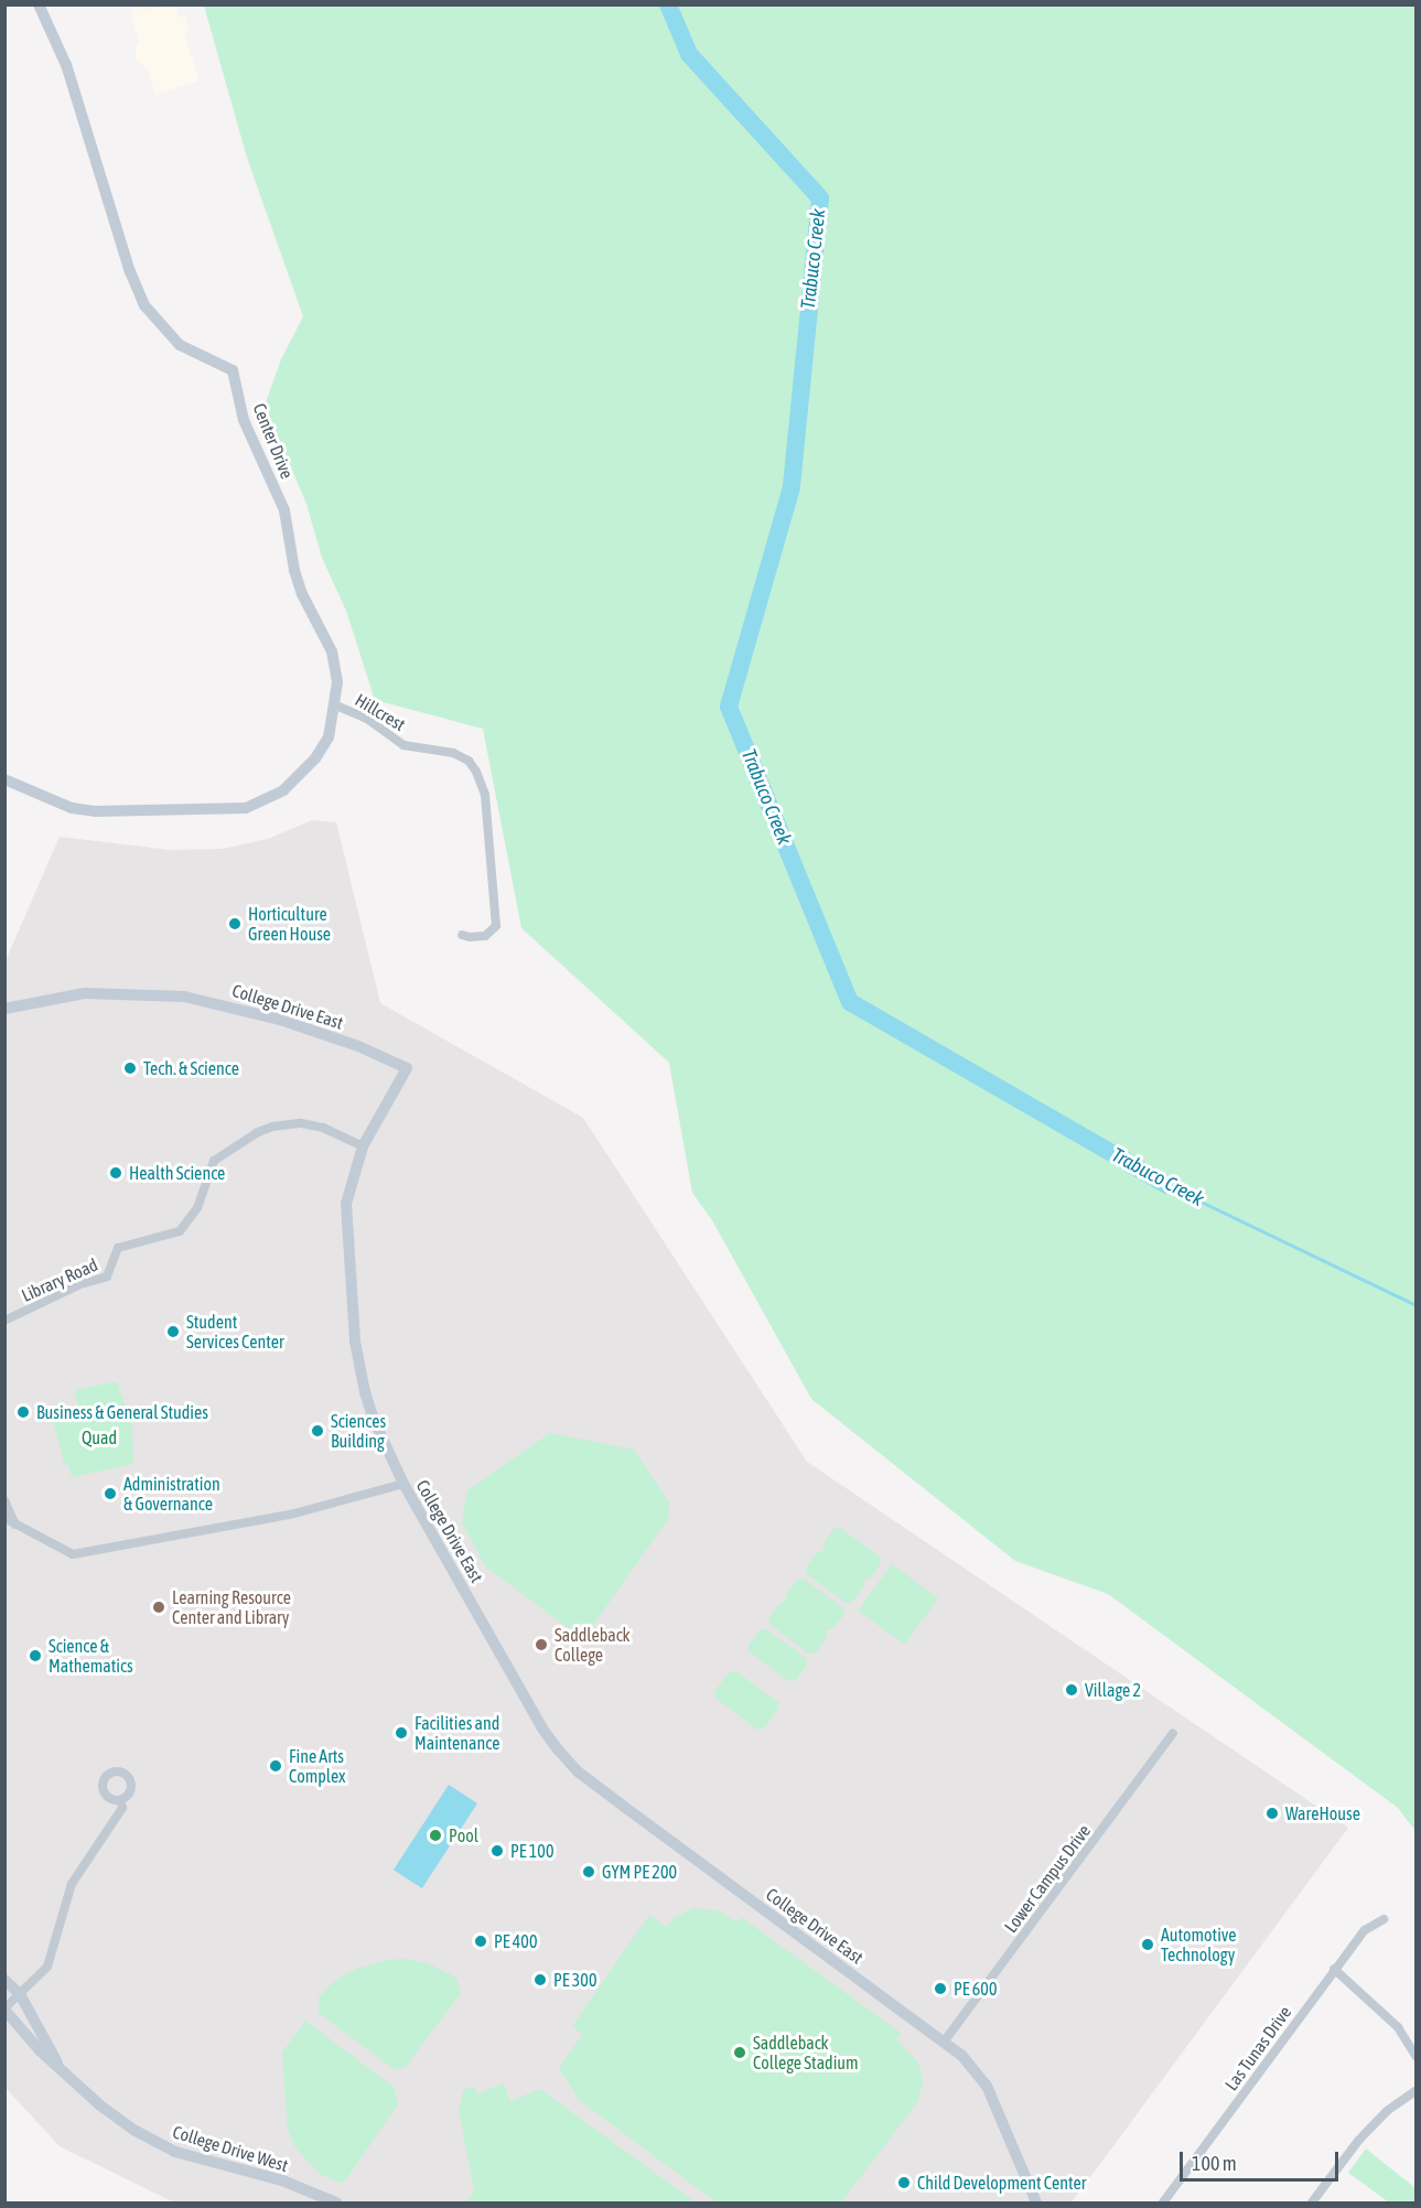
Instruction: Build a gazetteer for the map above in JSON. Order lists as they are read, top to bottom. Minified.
{"streets":{"street":["Center Drive","Hillcrest","College Drive East","Library Road","Lower Campus Drive","Las Tunas Drive","College Drive West"]},"crossings":[["Center Drive","Hillcrest"],["College Drive East","Library Road"],["College Drive East","Lower Campus Drive"]],"water":["Trabuco Creek"],"parks":["Quad"],"places":["Horticulture Green House","Tech. & Science","Health Science","Student Services Center","Business & General Studies","Sciences Building","Administration & Governance","Learning Resource Center and Library","Saddleback College","Science & Mathematics","Village 2","Facilities and Maintenance","Fine Arts Complex","WareHouse","Pool","PE 100","GYM PE 200","PE 400","Automotive Technology","PE 300","PE 600","Saddleback College Stadium","Child Development Center"],"scale_bar":"100 m"}
